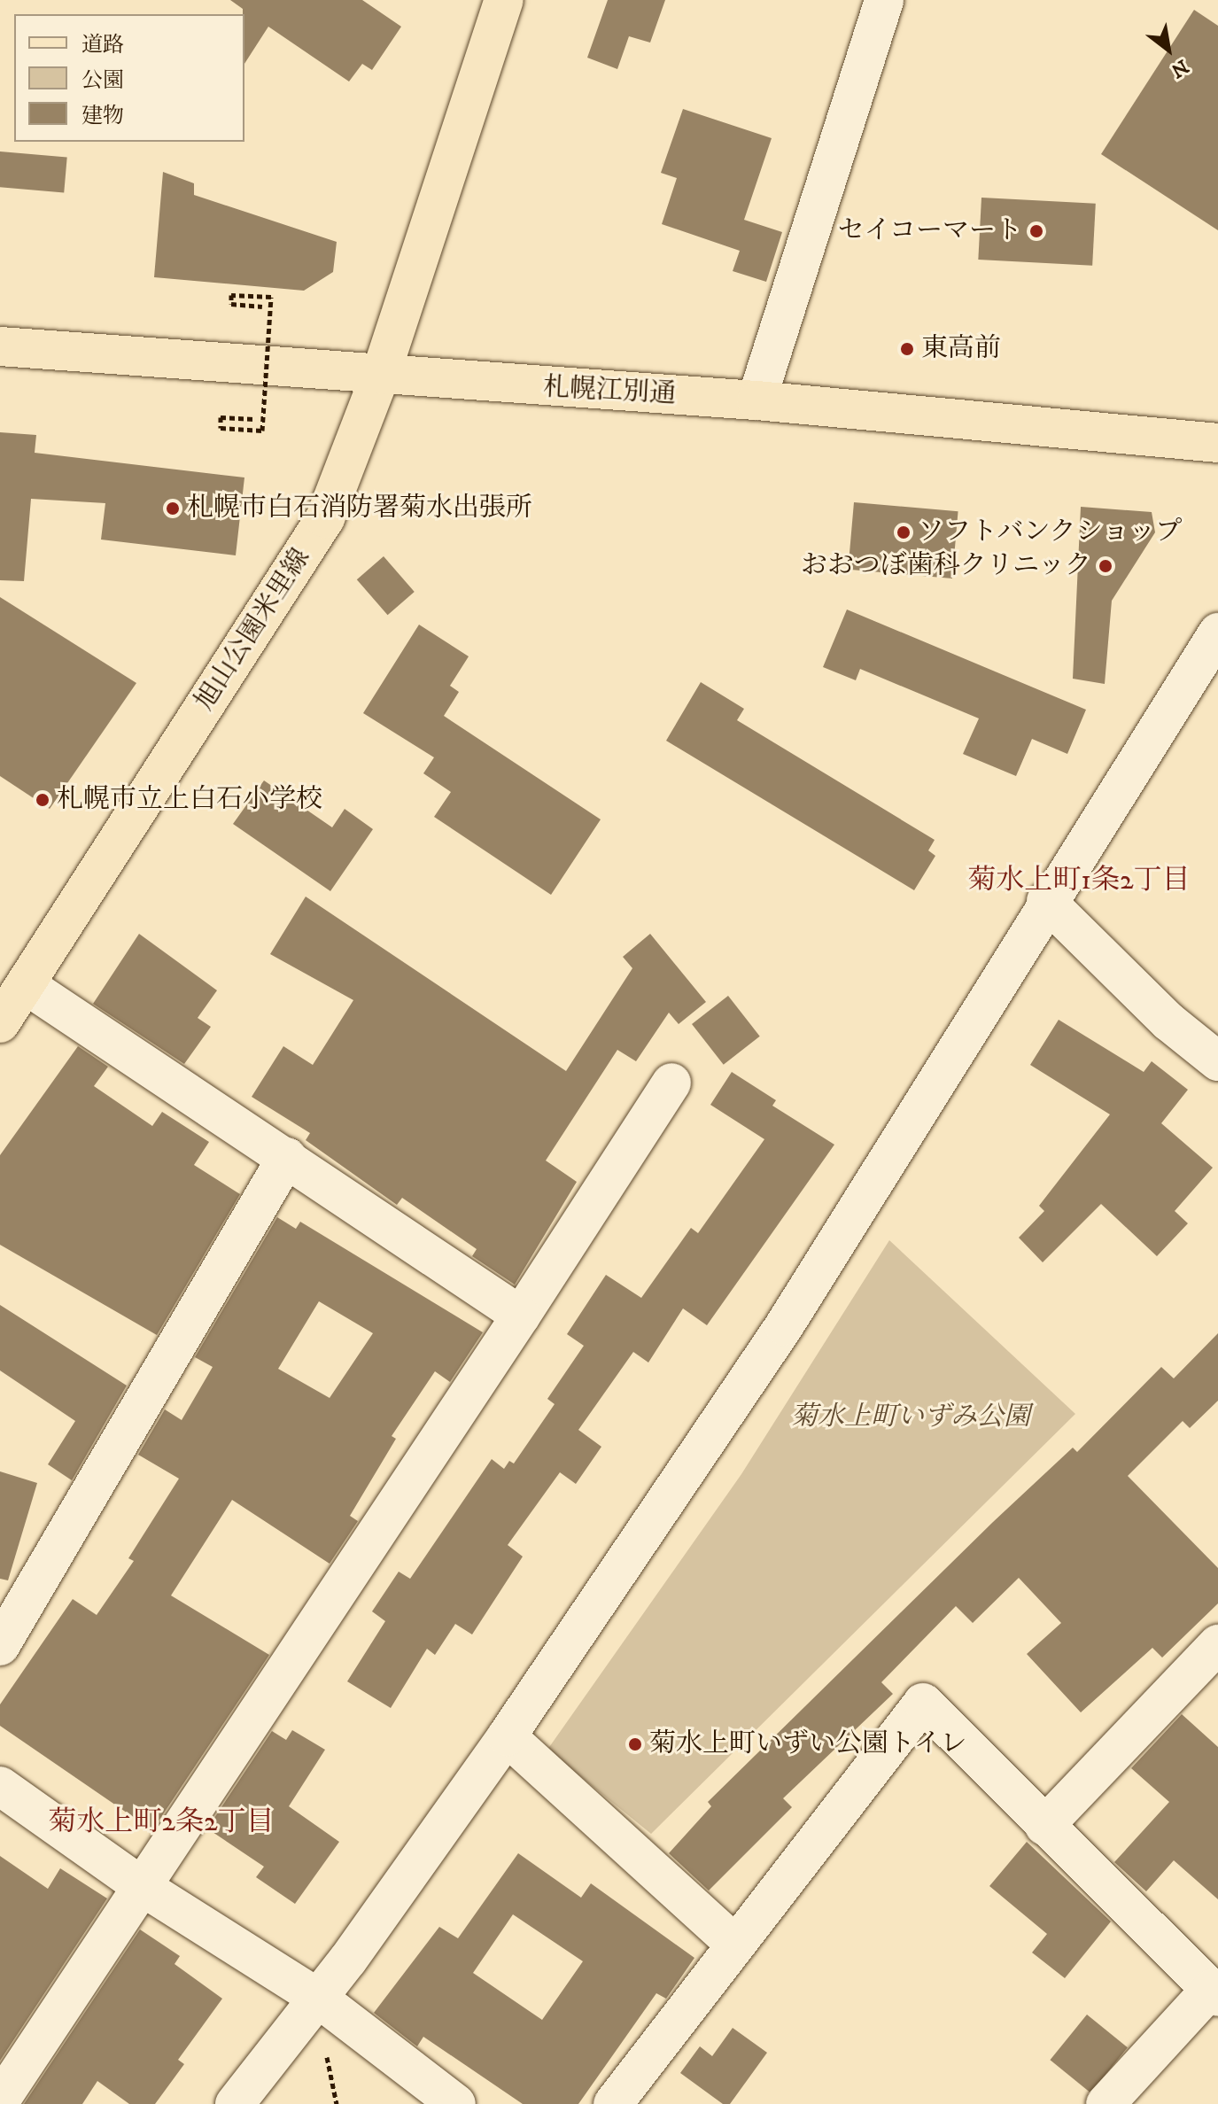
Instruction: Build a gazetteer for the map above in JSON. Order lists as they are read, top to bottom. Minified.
{"streets":{"main road":["札幌江別通","旭山公園米里線"]},"crossings":[["札幌江別通","旭山公園米里線"]],"districts":["菊水上町1条2丁目","菊水上町2条2丁目"],"parks":["菊水上町いずみ公園"],"places":["セイコーマート","東高前","札幌市白石消防署菊水出張所","ソフトバンクショップ","おおつぼ歯科クリニック","札幌市立上白石小学校","菊水上町いずい公園トイレ"],"legend":["道路","公園","建物"],"north":"bottom right"}
